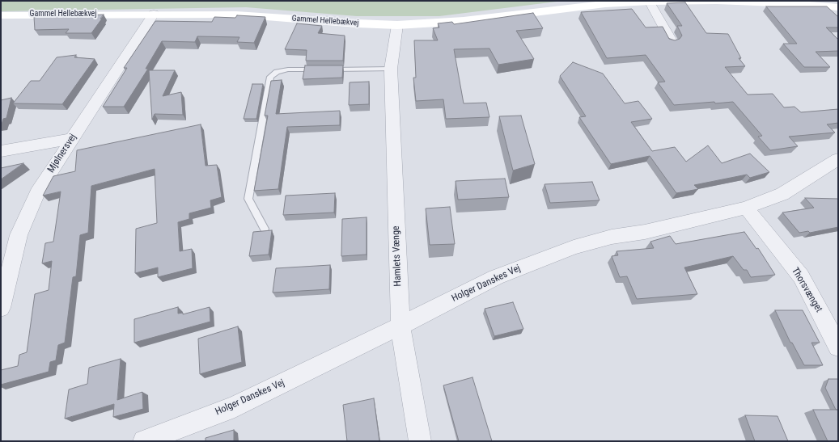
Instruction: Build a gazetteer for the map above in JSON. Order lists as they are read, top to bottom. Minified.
{"streets":{"main road":["Gammel Hellebækvej"],"street":["Mjølnersvej","Hamlets Vænge","Holger Danskes Vej","Thorsvænget"]},"crossings":[["Gammel Hellebækvej","Mjølnersvej"],["Gammel Hellebækvej","Hamlets Vænge"],["Hamlets Vænge","Holger Danskes Vej"],["Holger Danskes Vej","Thorsvænget"]]}
